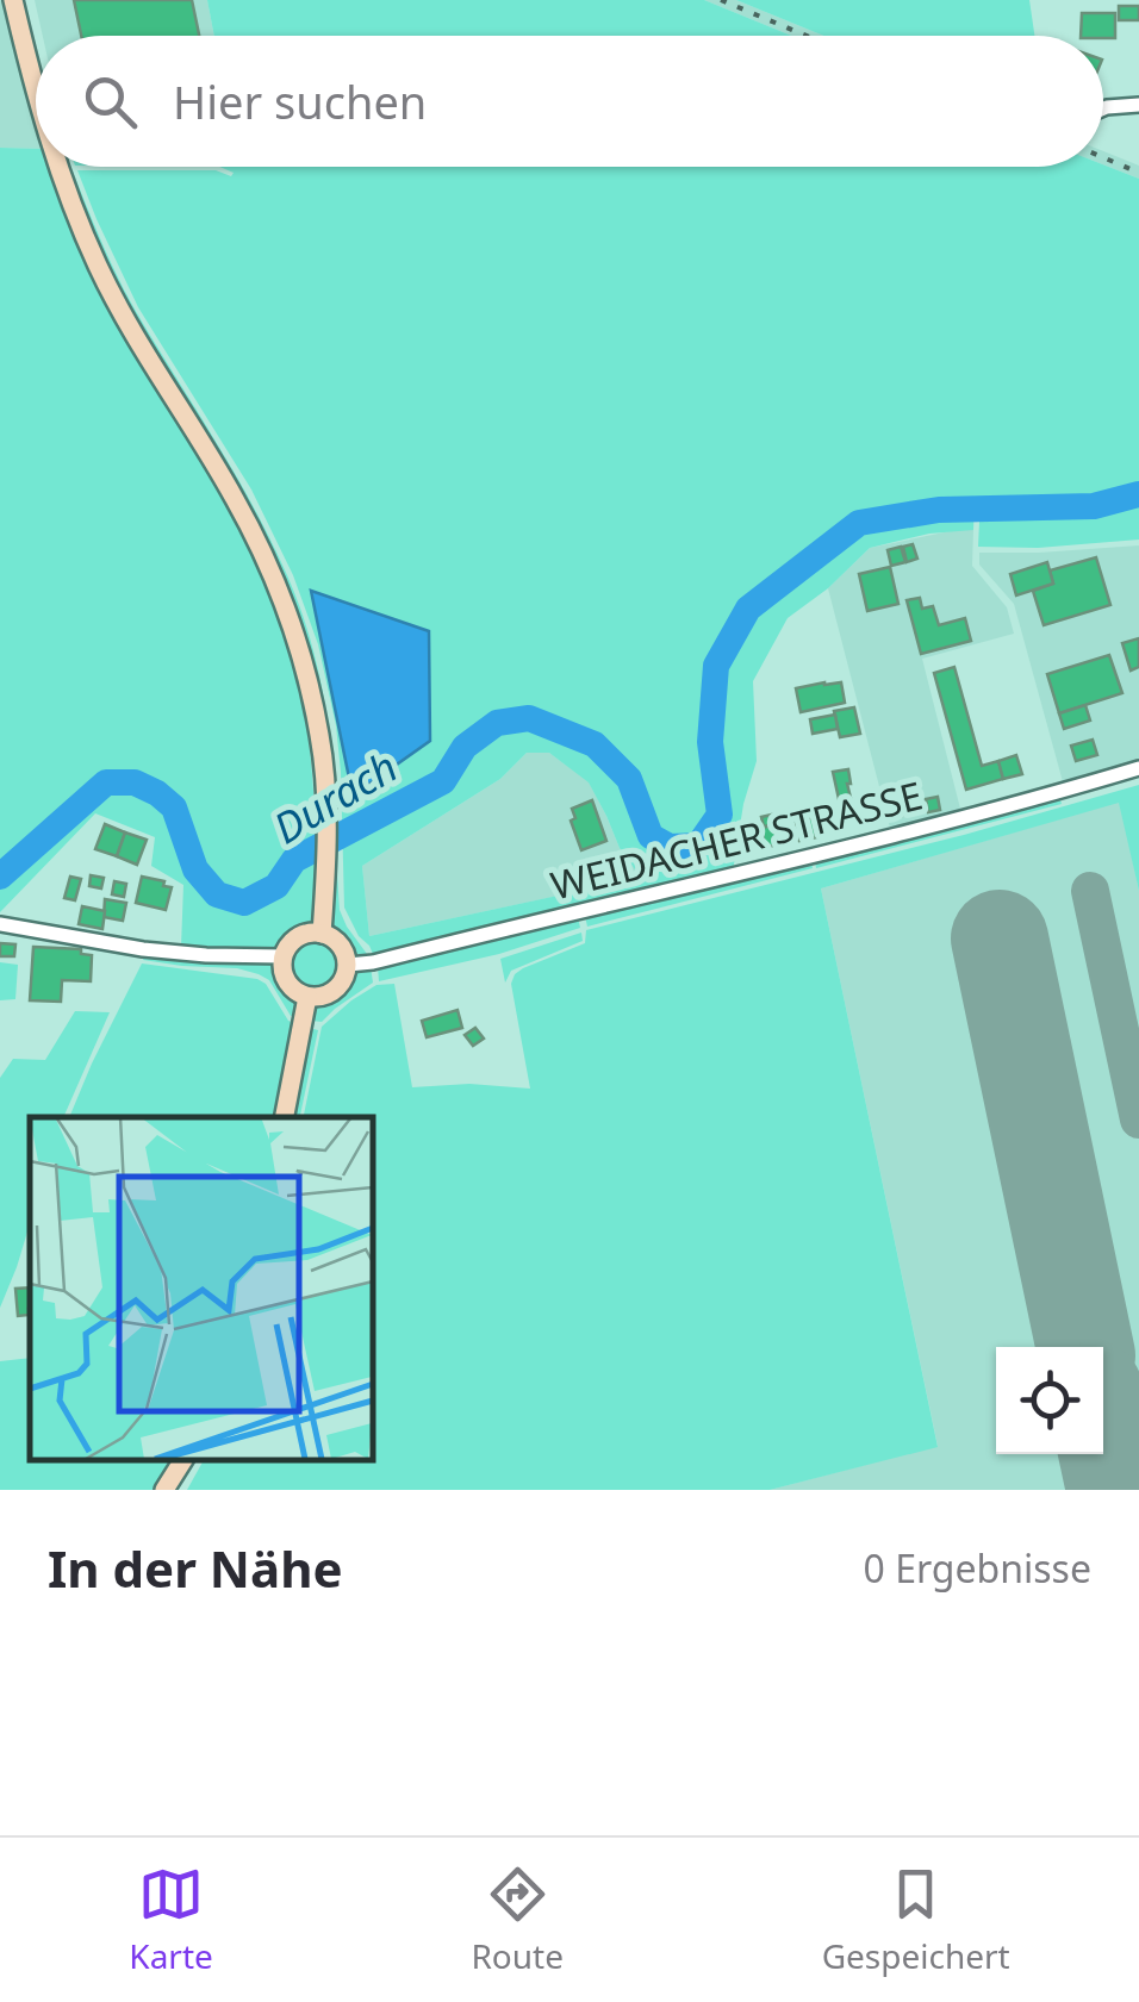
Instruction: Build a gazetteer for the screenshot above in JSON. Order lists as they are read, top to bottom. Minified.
{"streets":{"street":["WEIDACHER STRASSE"]},"water":["Durach"],"page":{"search":"Hier suchen","heading":["In der Nähe","0 Ergebnisse"],"nav":["Karte","Route","Gespeichert"]}}
